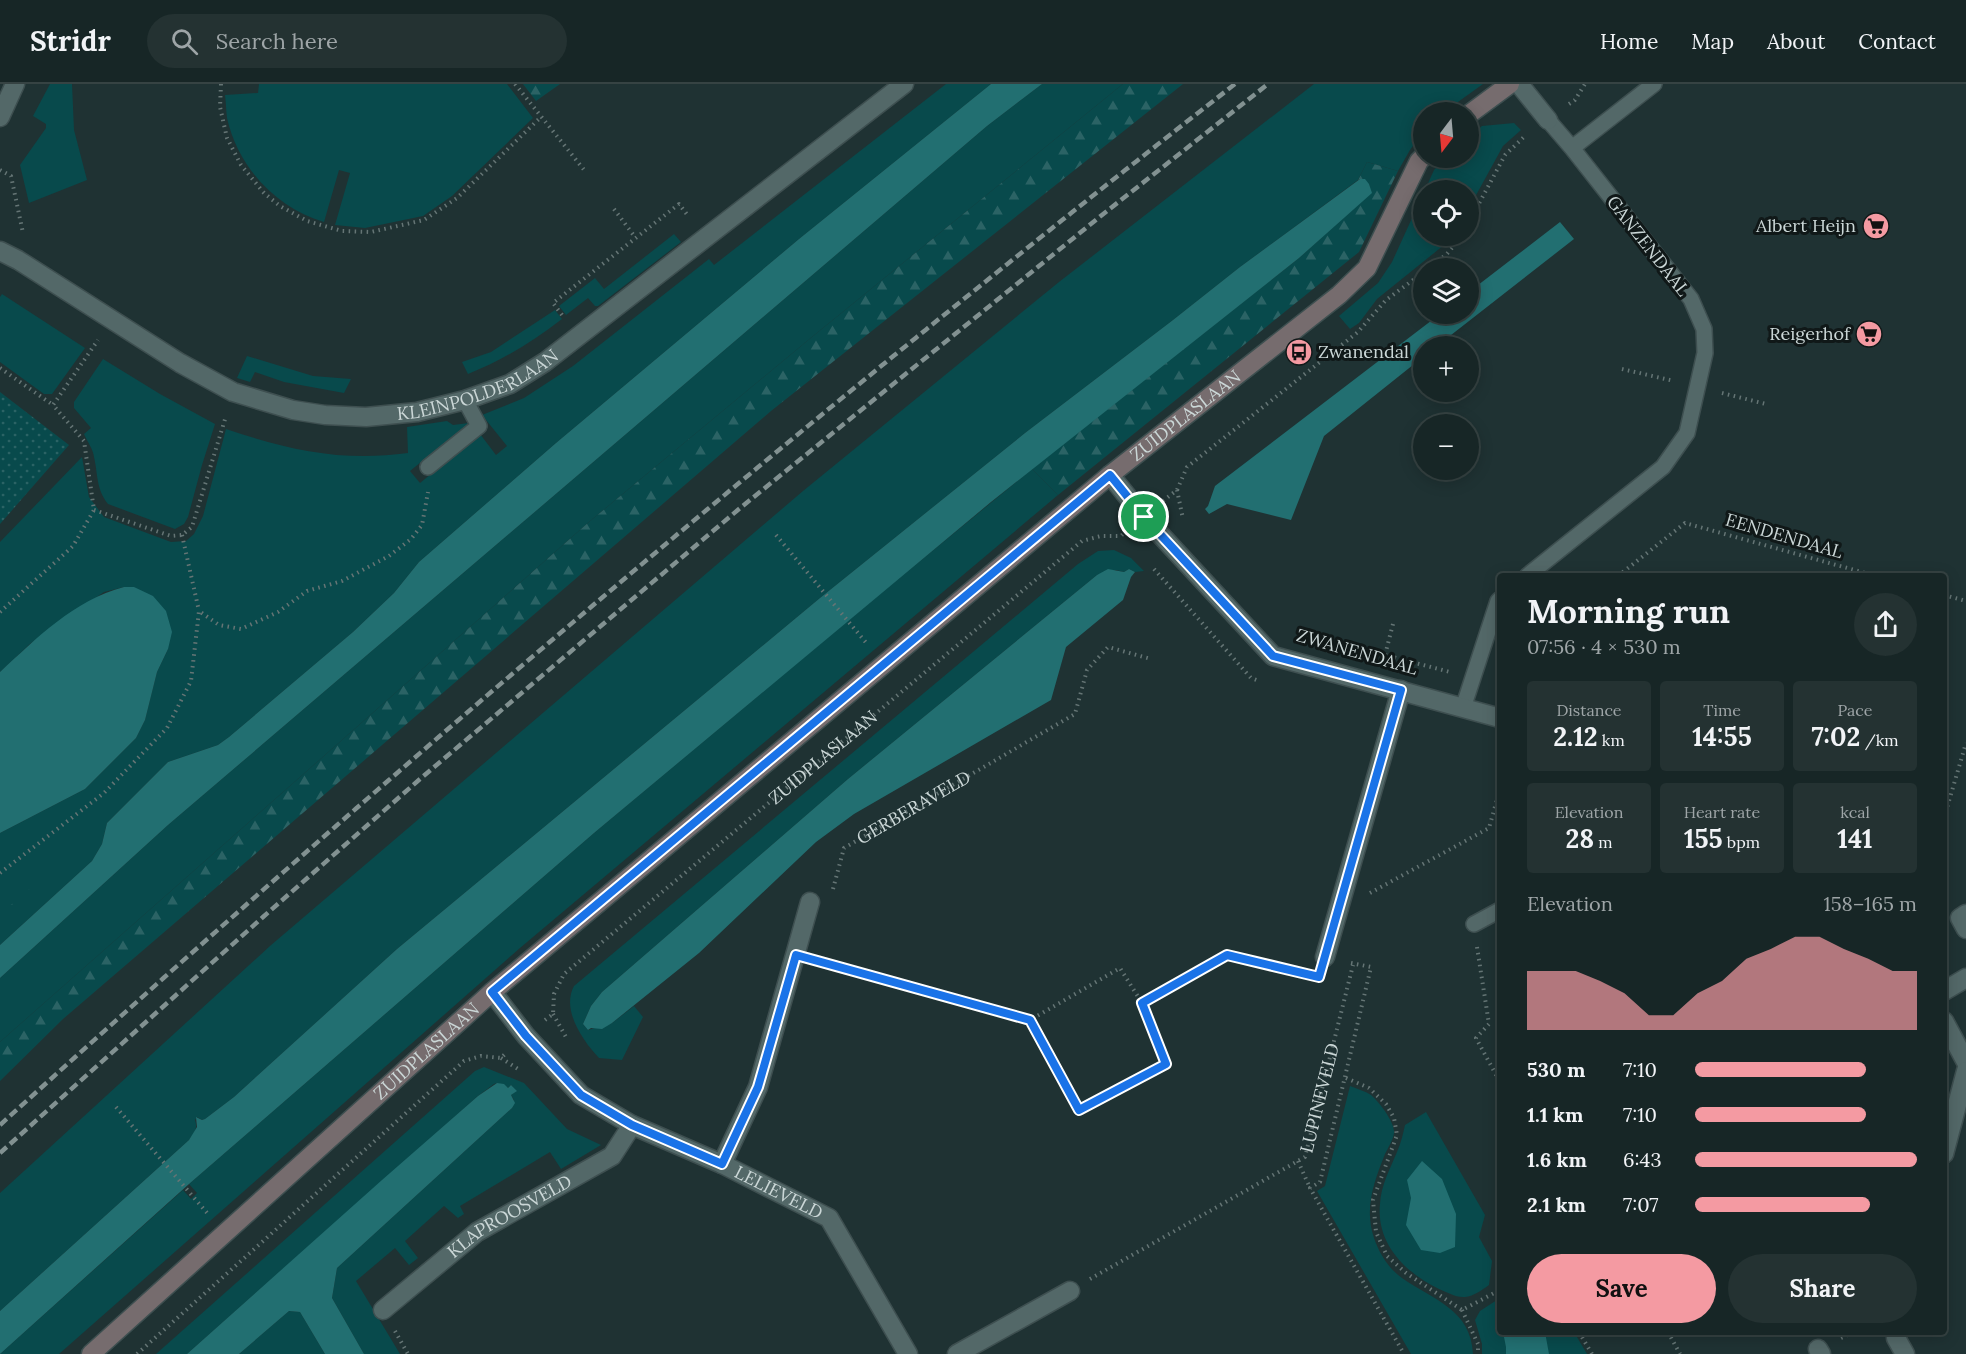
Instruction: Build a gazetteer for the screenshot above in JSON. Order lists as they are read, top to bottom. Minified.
{"streets":{"street":["GANZENDAAL","KLEINPOLDERLAAN","ZUIDPLASLAAN","ZWANENDAAL","LELIEVELD","KLAPROOSVELD"],"path":["EENDENDAAL","GERBERAVELD","LUPINEVELD"]},"crossings":[["ZUIDPLASLAAN","ZWANENDAAL"],["ZUIDPLASLAAN","LELIEVELD"],["LELIEVELD","KLAPROOSVELD"]],"places":{"supermarket":["Albert Heijn","Reigerhof"],"bus stop":["Zwanendal"]},"north":"bottom","page":{"header":"Stridr","search":"Search here","nav":["Home","Map","About","Contact"],"map_buttons":["+","−"],"heading":["Morning run","07:56 · 4 × 530 m"],"stats":[["Distance","2.12 km"],["Time","14:55"],["Pace","7:02 /km"],["Elevation","28 m"],["Heart rate","155 bpm"],["kcal","141"]],"chart":["Elevation","158–165 m"],"list":[{"name":"530 m","note":"7:10"},{"name":"1.1 km","note":"7:10"},{"name":"1.6 km","note":"6:43"},{"name":"2.1 km","note":"7:07"}],"buttons":["Save","Share"]}}
